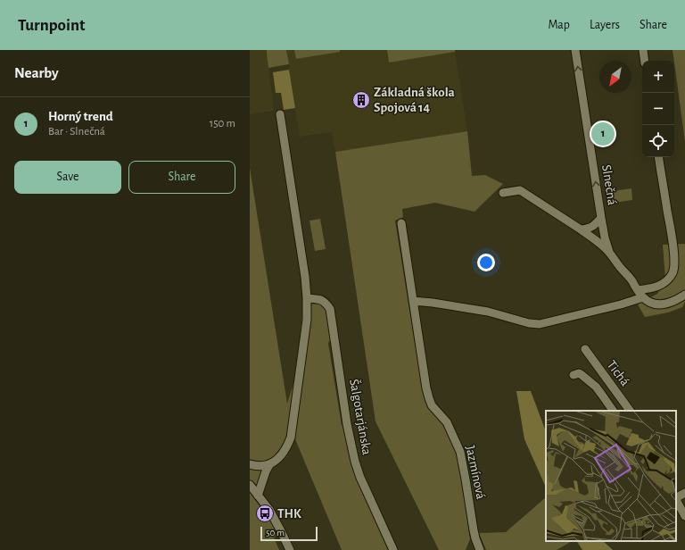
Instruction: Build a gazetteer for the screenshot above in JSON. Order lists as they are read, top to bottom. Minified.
{"streets":{"street":["Slnečná","Tichá","Šalgotarjánska","Jazmínová"]},"one_way":["Slnečná"],"places":{"building":["Základná škola Spojová 14"],"bus stop":["THK"]},"scale_bar":"50 m","north":"bottom left","page":{"header":"Turnpoint","nav":["Map","Layers","Share"],"heading":"Nearby","map_buttons":["+","−"],"list":[{"mark":"1","name":"Horný trend","note":"Bar · Slnečná","value":"150 m"}],"pins":"1","buttons":["Save","Share"],"scale":"50 m"}}
